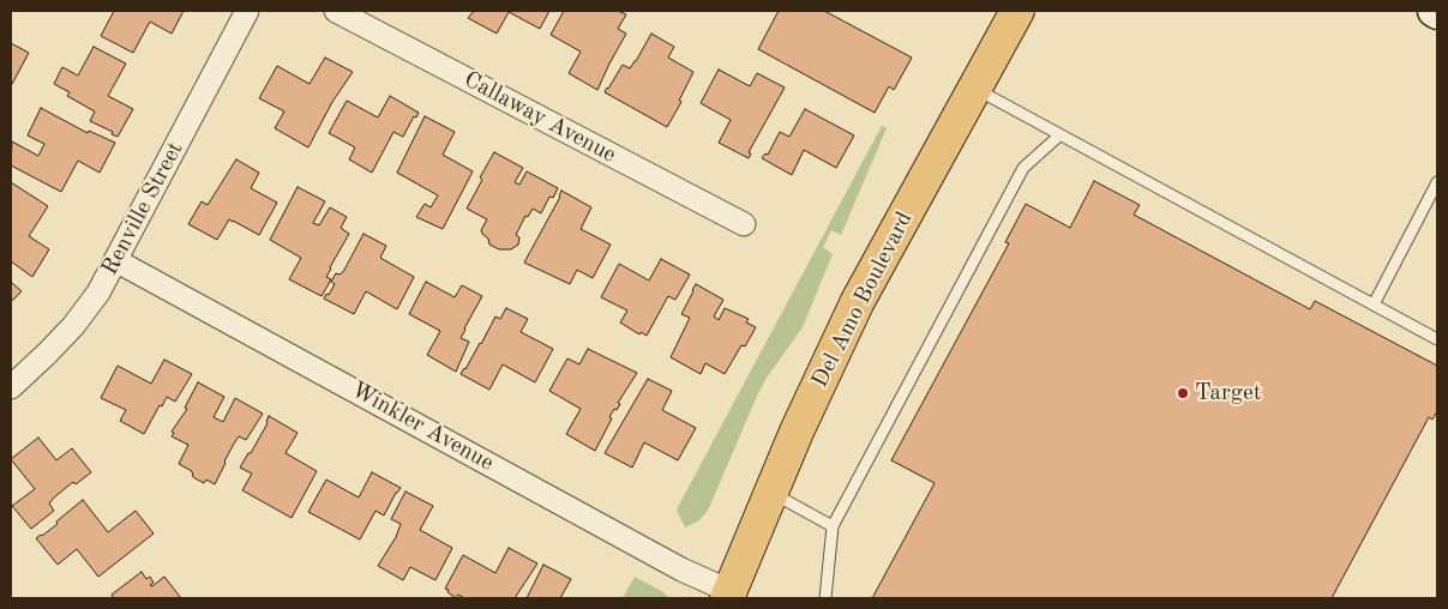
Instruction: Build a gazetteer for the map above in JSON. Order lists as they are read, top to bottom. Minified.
{"streets":{"main road":["Del Amo Boulevard"],"street":["Callaway Avenue","Renville Street","Winkler Avenue"]},"crossings":[["Renville Street","Winkler Avenue"],["Del Amo Boulevard","Winkler Avenue"]],"places":["Target"]}
